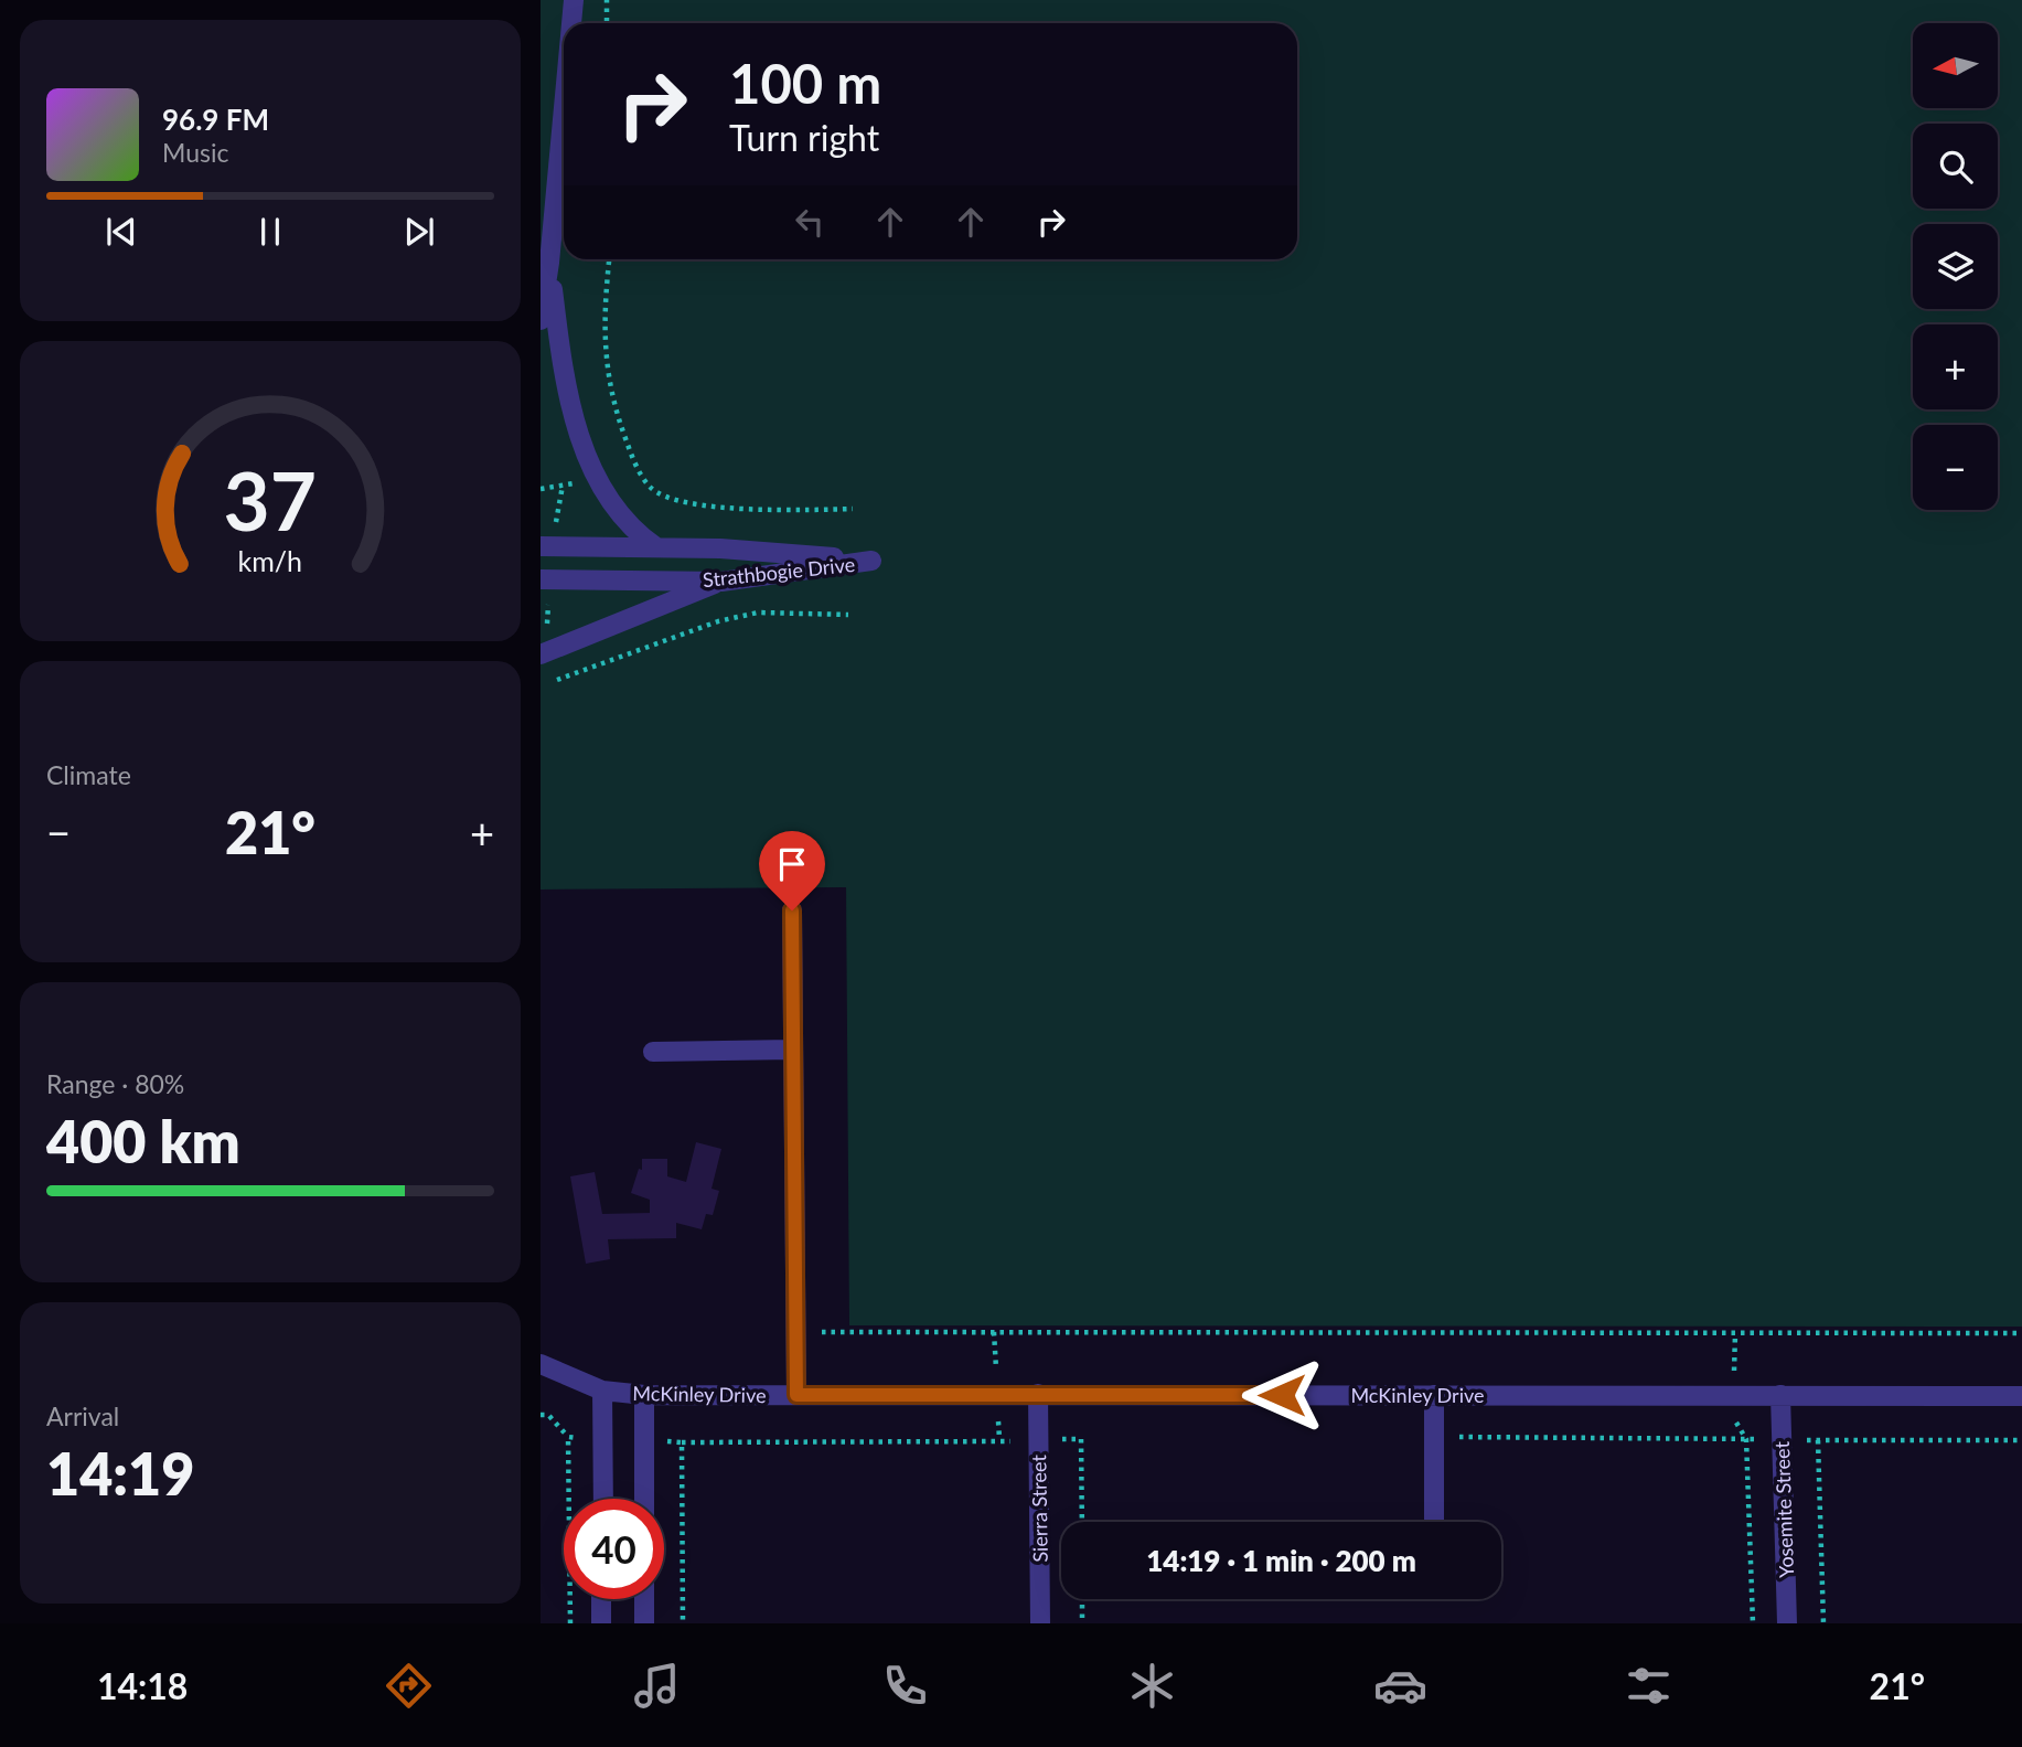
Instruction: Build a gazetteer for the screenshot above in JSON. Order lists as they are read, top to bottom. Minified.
{"streets":{"street":["Strathbogie Drive","McKinley Drive","Sierra Street","Yosemite Street"]},"crossings":[["McKinley Drive","Sierra Street"],["McKinley Drive","Yosemite Street"]],"north":"left","page":{"map_buttons":["+","−"],"turn":["100 m","Turn right"],"song":["96.9 FM","Music"],"tile":["Climate",["Range · 80%","400 km"],["Arrival","14:19"]],"heat":["−","21°","+"],"limit":"40","trip":"14:19 · 1 min · 200 m","tabs":["14:18","21°"],"gauge":["37","km/h"]}}
